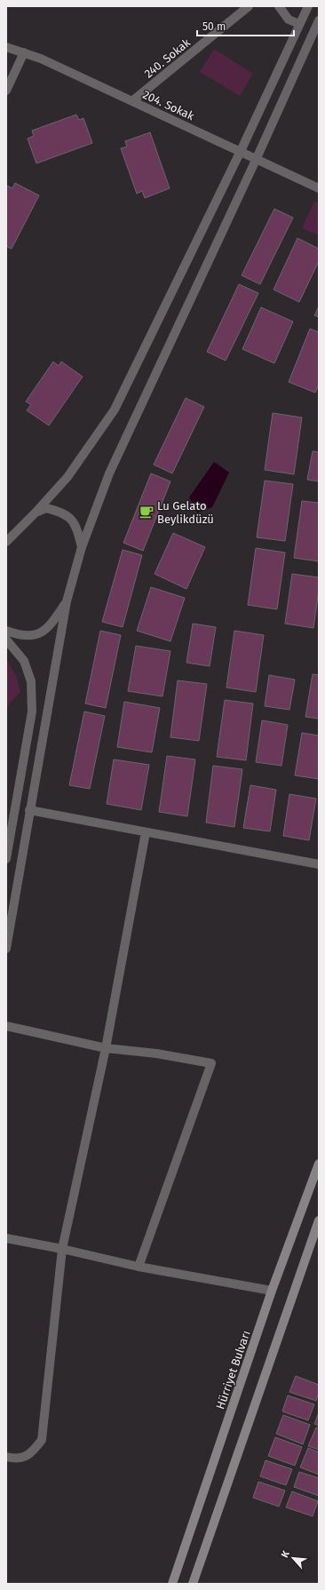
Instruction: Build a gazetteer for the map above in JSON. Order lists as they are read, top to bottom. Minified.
{"streets":{"main road":["Hürriyet Bulvarı"],"street":["240. Sokak","204. Sokak"]},"crossings":[["240. Sokak","204. Sokak"]],"places":{"cafe":["Lu Gelato Beylikdüzü"]},"scale_bar":"50 m","north":"top left"}
